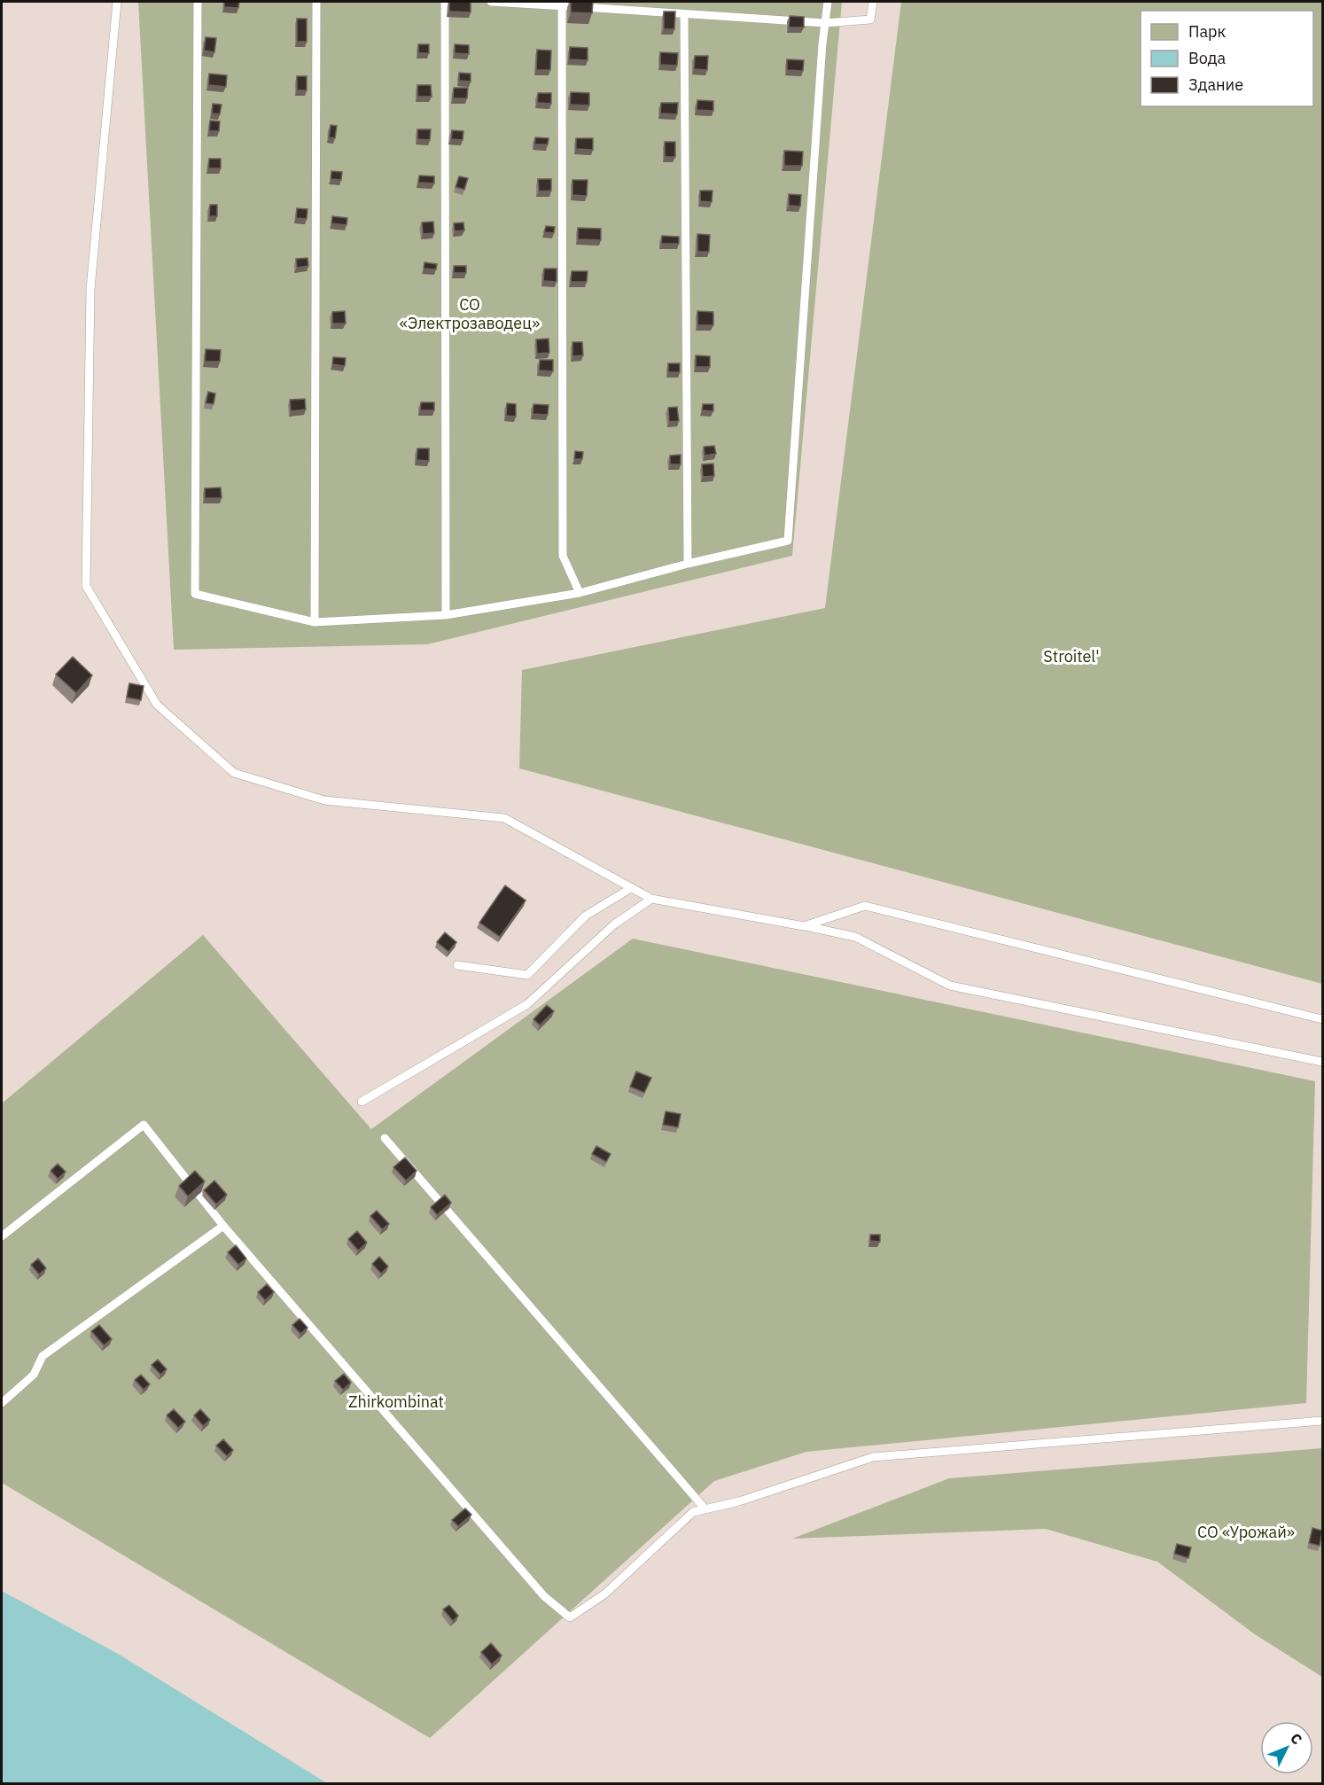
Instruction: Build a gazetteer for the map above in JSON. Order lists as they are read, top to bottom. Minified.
{"parks":["СО «Электрозаводец»","Stroitel'","Zhirkombinat","СО «Урожай»"],"legend":["Парк","Вода","Здание"],"north":"top right"}
